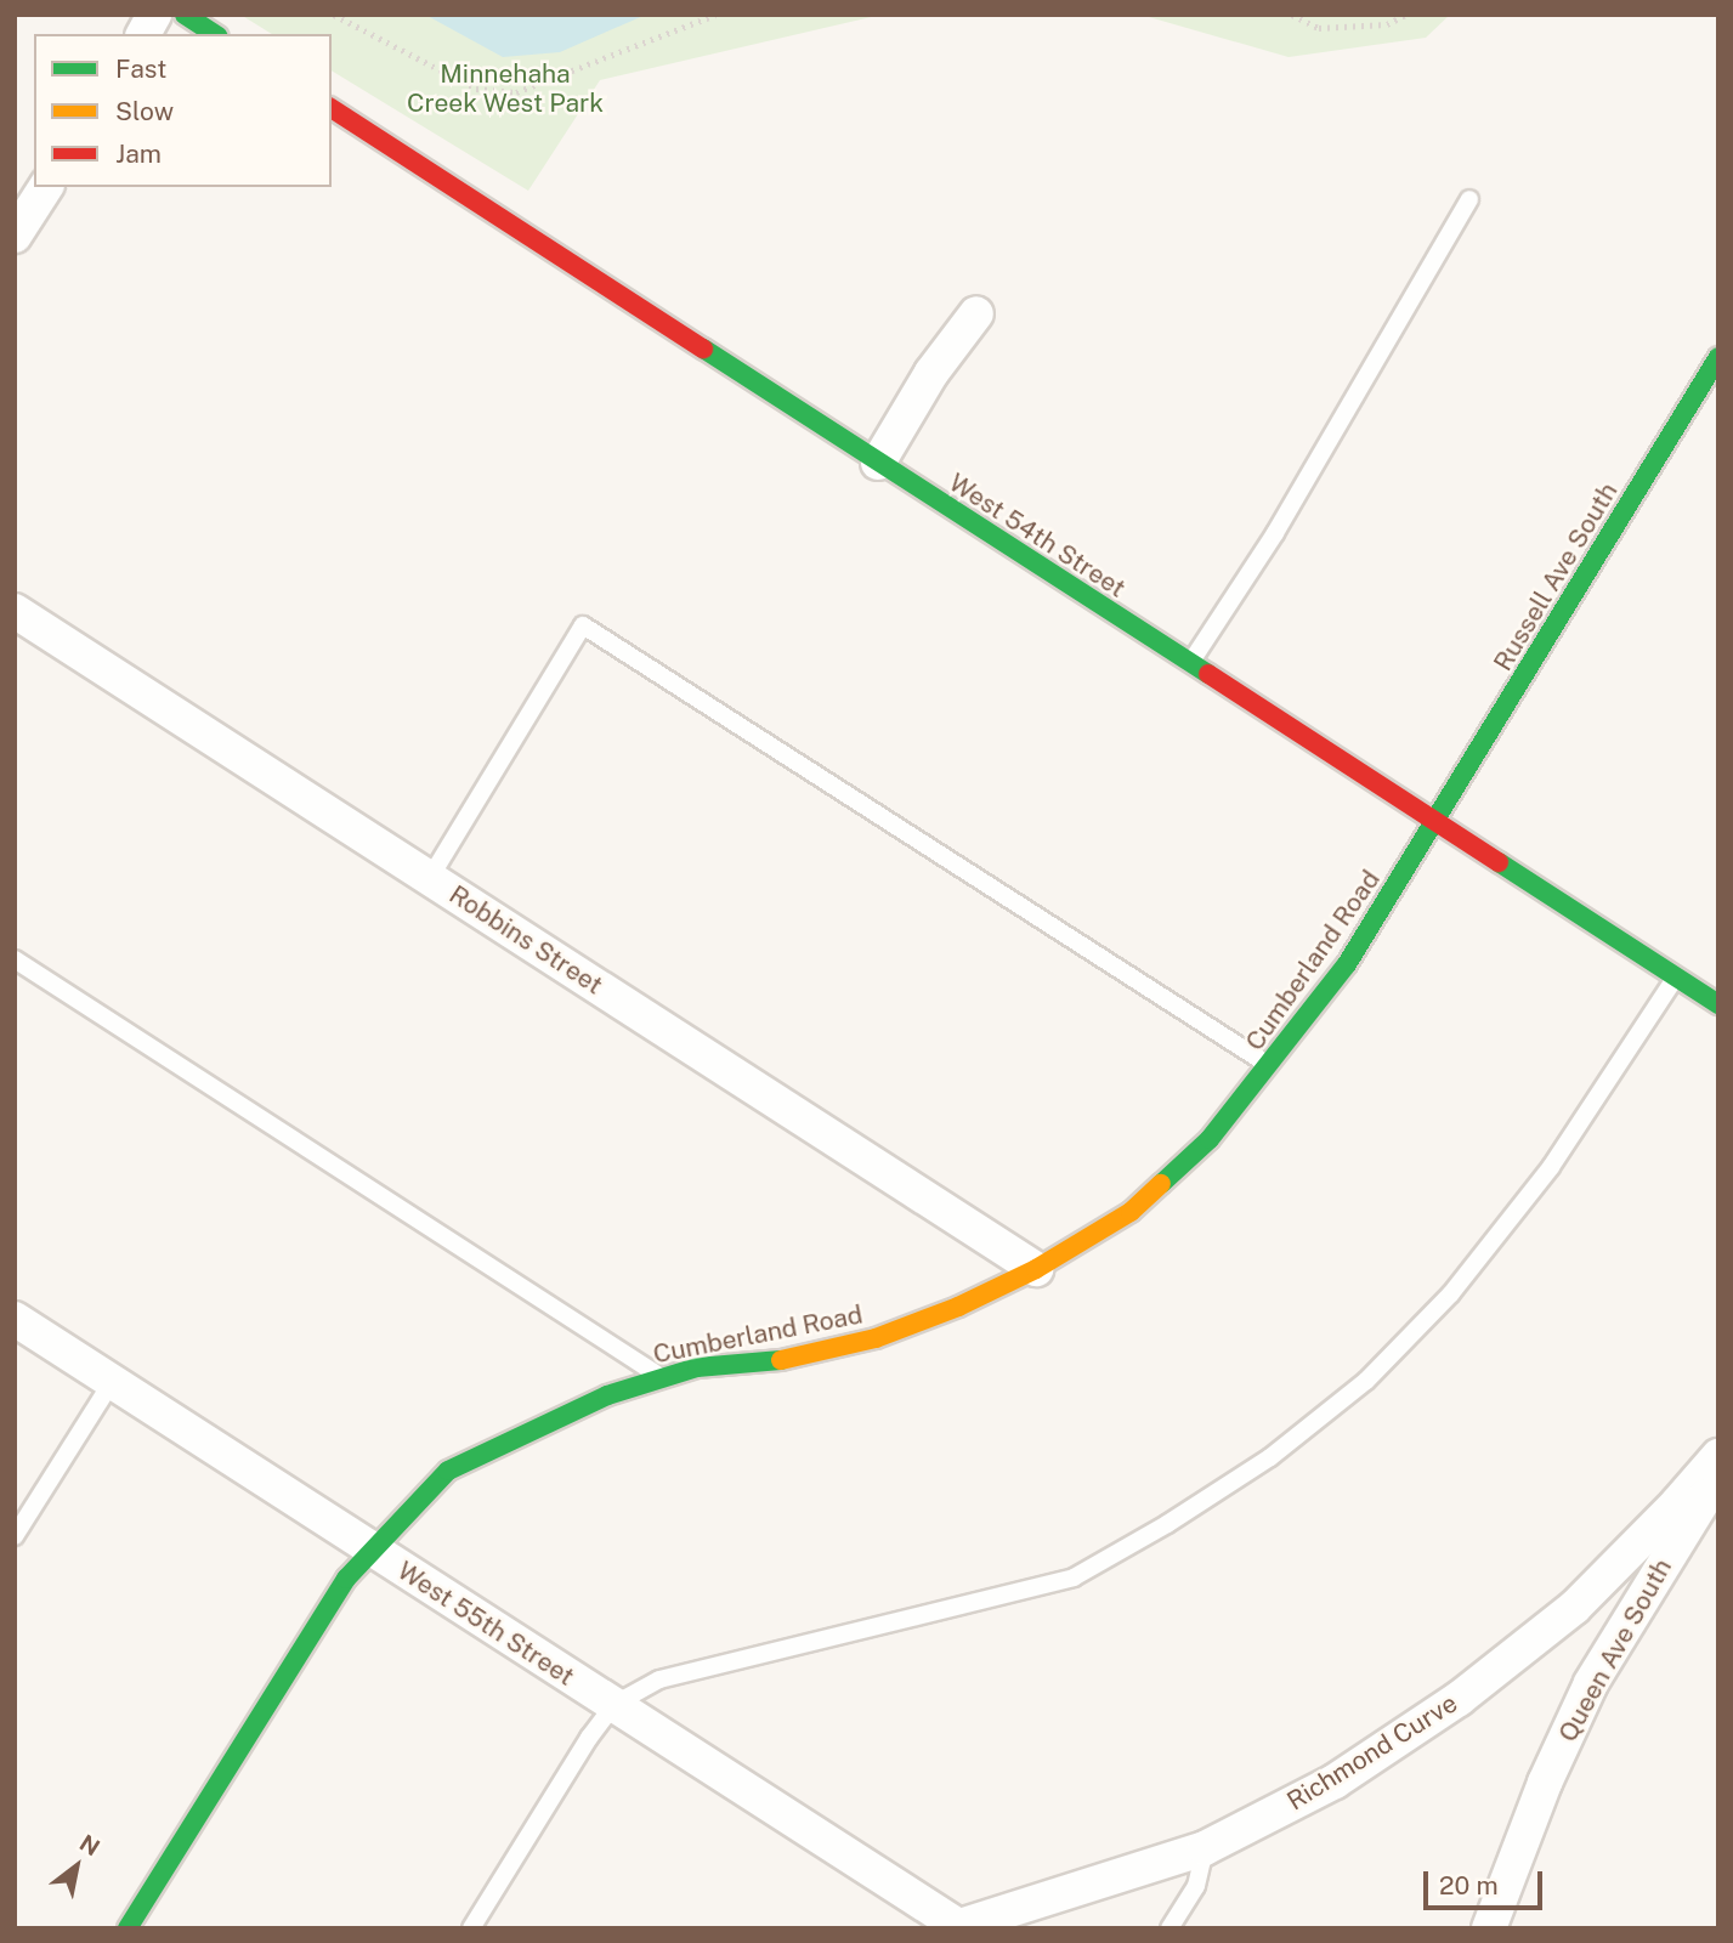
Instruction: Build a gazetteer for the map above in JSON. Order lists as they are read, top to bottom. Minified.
{"streets":{"street":["West 54th Street","Russell Ave South","Robbins Street","Cumberland Road","West 55th Street","Queen Ave South","Richmond Curve"]},"crossings":[["West 54th Street","Russell Ave South"],["West 54th Street","Cumberland Road"],["Russell Ave South","Cumberland Road"],["Robbins Street","Cumberland Road"],["Cumberland Road","West 55th Street"],["West 55th Street","Richmond Curve"]],"parks":["Minnehaha Creek West Park"],"legend":["Fast","Slow","Jam"],"scale_bar":"20 m","north":"top right"}
